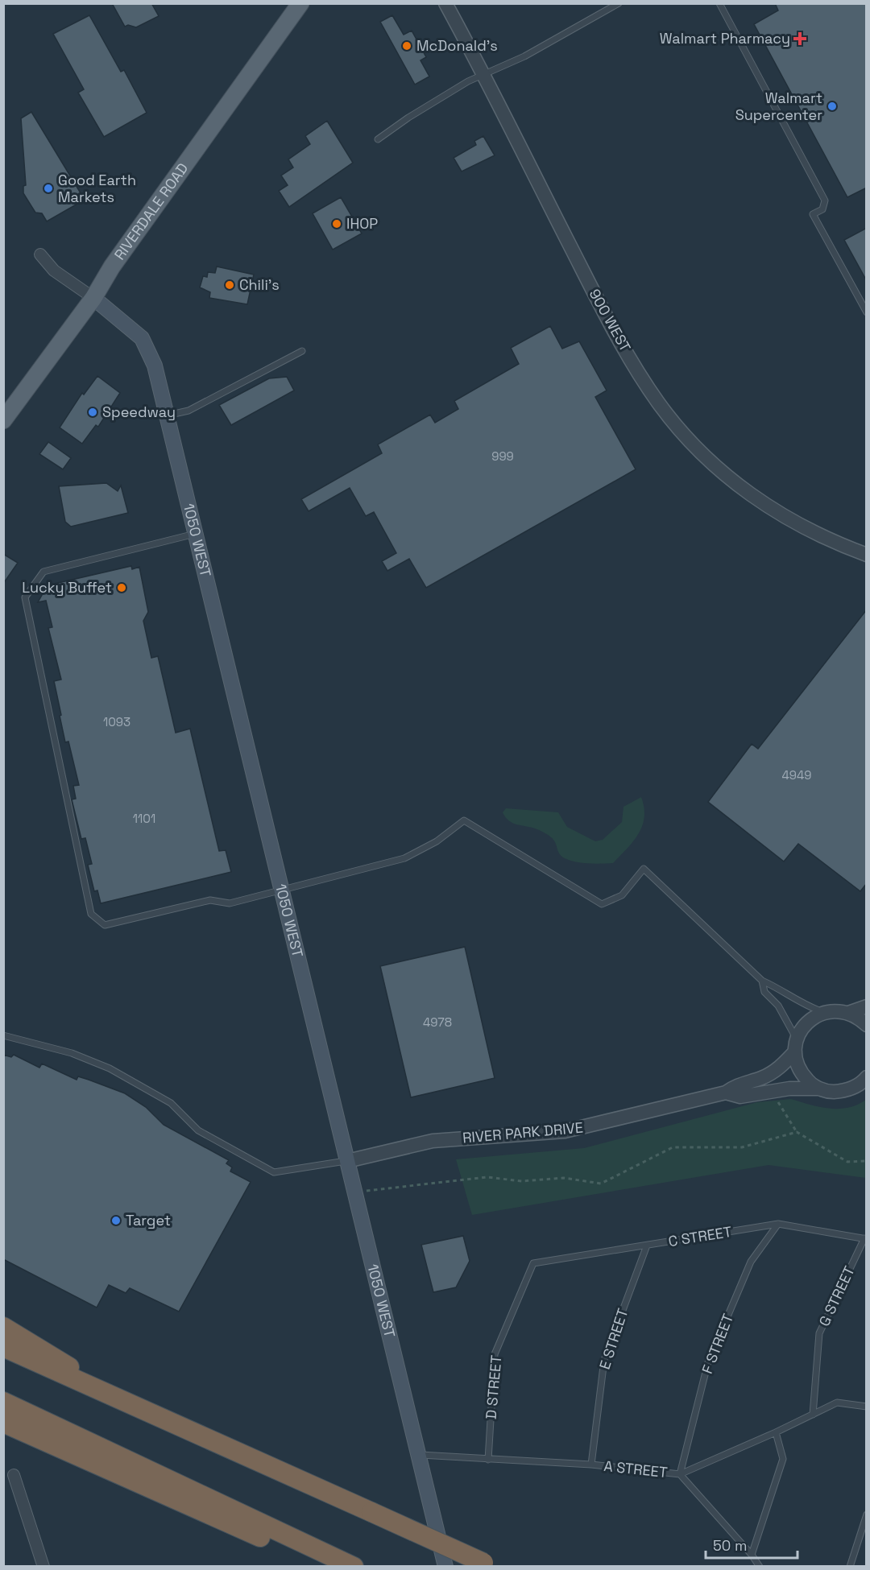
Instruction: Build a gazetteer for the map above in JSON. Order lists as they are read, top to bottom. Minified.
{"streets":{"main road":["RIVERDALE ROAD","1050 WEST"],"street":["900 WEST","RIVER PARK DRIVE"],"lane":["C STREET","G STREET","E STREET","F STREET","D STREET","A STREET"]},"crossings":[["RIVERDALE ROAD","1050 WEST"],["1050 WEST","RIVER PARK DRIVE"],["1050 WEST","A STREET"],["C STREET","G STREET"],["C STREET","E STREET"],["C STREET","F STREET"],["C STREET","D STREET"],["G STREET","A STREET"],["E STREET","A STREET"],["F STREET","A STREET"],["D STREET","A STREET"]],"places":{"health":["Walmart Pharmacy"],"other":["McDonald's","Walmart Supercenter","Good Earth Markets","IHOP","Chili's","Speedway","Lucky Buffet","Target"]},"house_numbers":["999","1093","4949","1101","4978"],"scale_bar":"50 m"}
